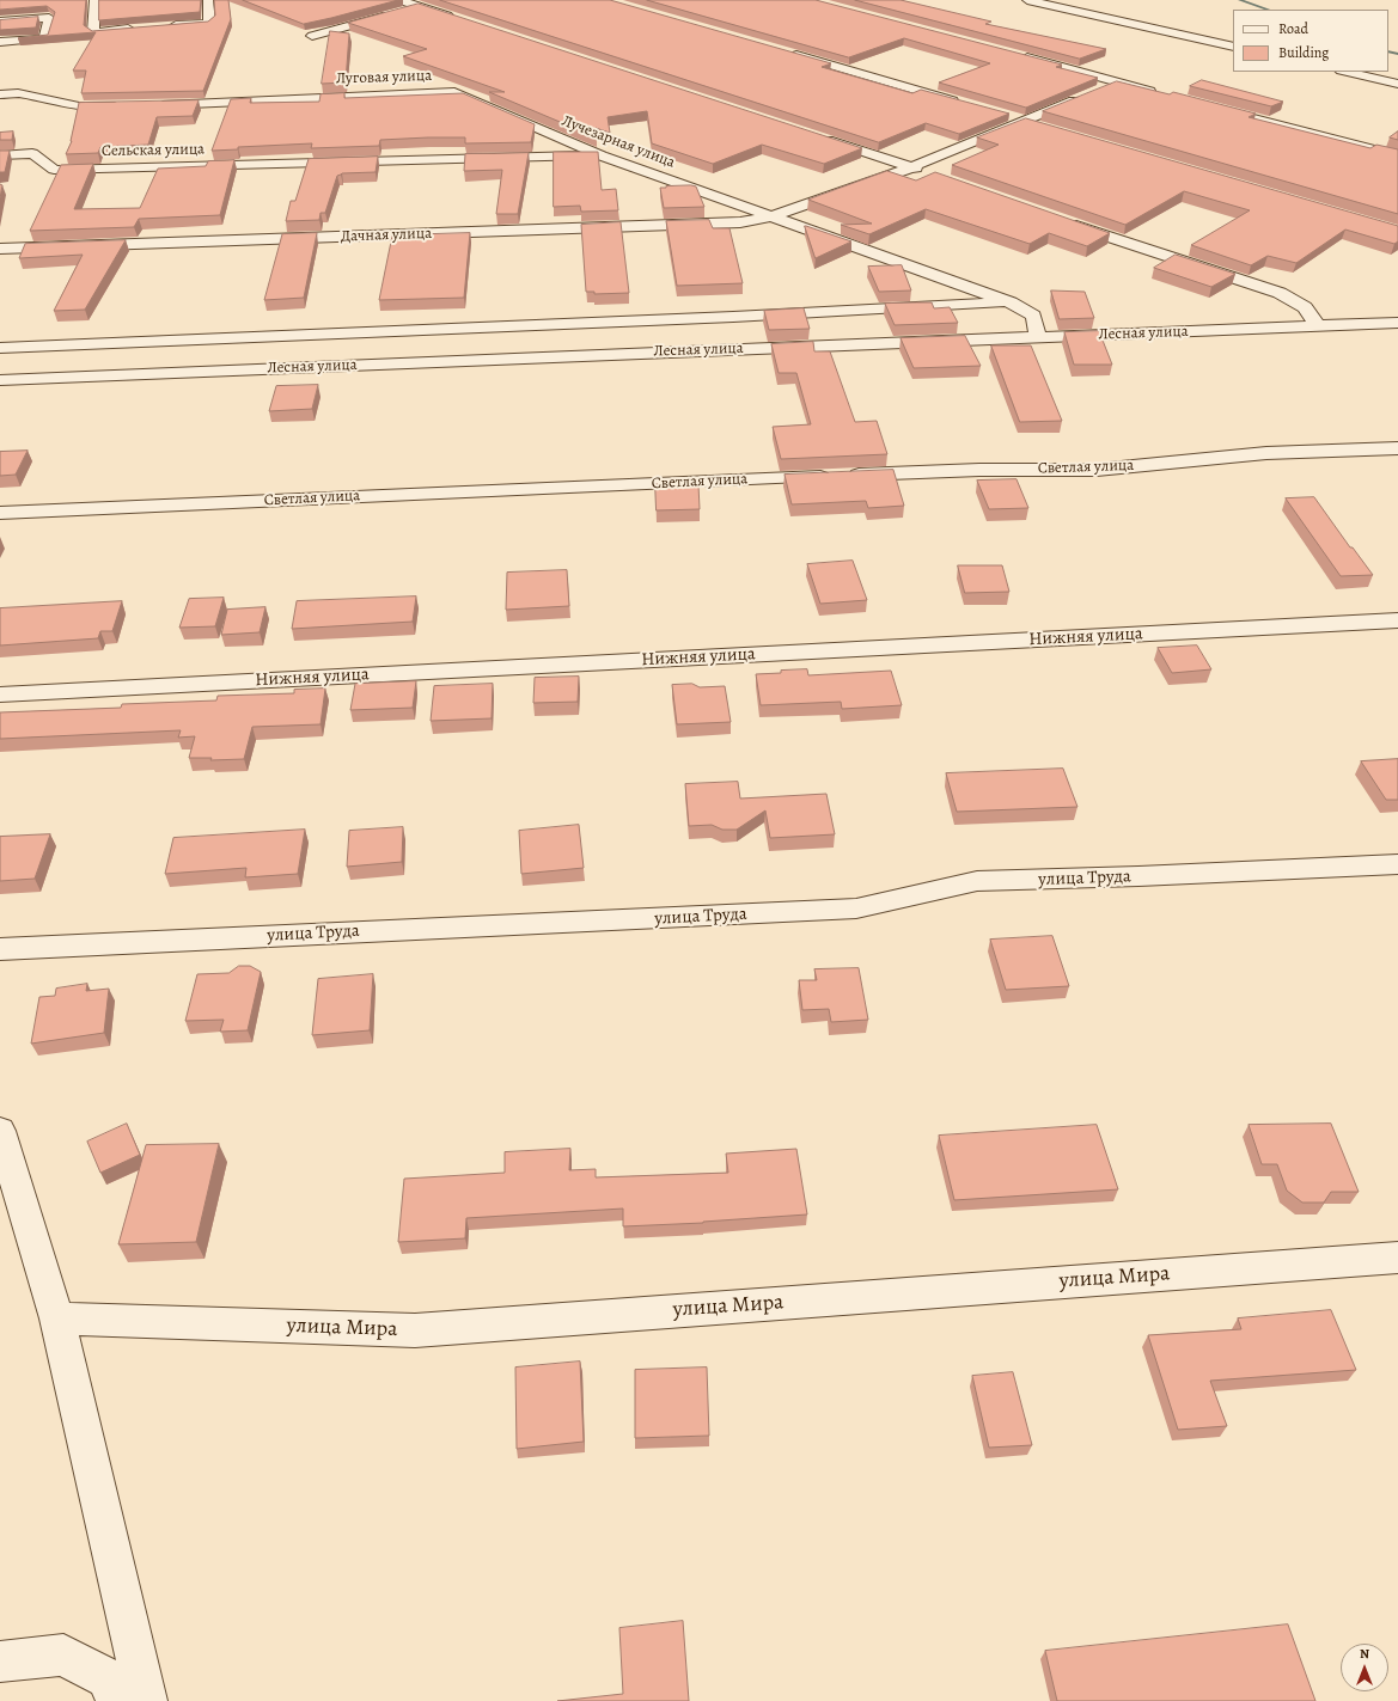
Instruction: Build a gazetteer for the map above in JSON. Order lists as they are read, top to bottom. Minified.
{"streets":{"street":["Луговая улица","Лучезарная улица","Сельская улица","Дачная улица","Лесная улица","Светлая улица","Нижняя улица","улица Труда","улица Мира"]},"crossings":[["Луговая улица","Лучезарная улица"],["Лучезарная улица","Сельская улица"],["Лучезарная улица","Дачная улица"],["Лучезарная улица","Лесная улица"]],"legend":["Road","Building"],"north":"top"}
